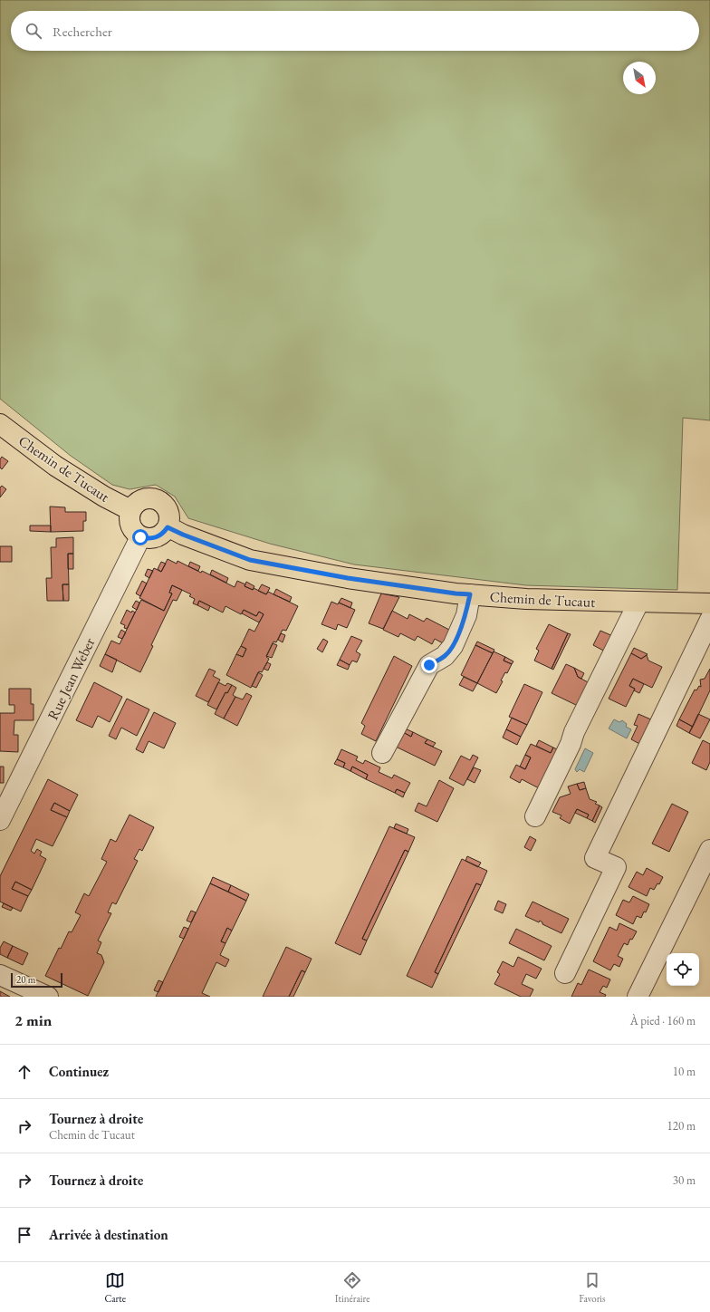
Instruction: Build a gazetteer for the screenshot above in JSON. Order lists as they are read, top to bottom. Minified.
{"streets":{"main road":["Chemin de Tucaut"],"street":["Rue Jean Weber"]},"crossings":[["Chemin de Tucaut","Rue Jean Weber"]],"scale_bar":"20 m","north":"bottom right","page":{"search":"Rechercher","scale":"20 m","heading":["2 min","À pied · 160 m"],"list":[["Continuez","10 m"],["Tournez à droite","Chemin de Tucaut","120 m"],["Tournez à droite","30 m"],"Arrivée à destination"],"nav":["Carte","Itinéraire","Favoris"]}}
